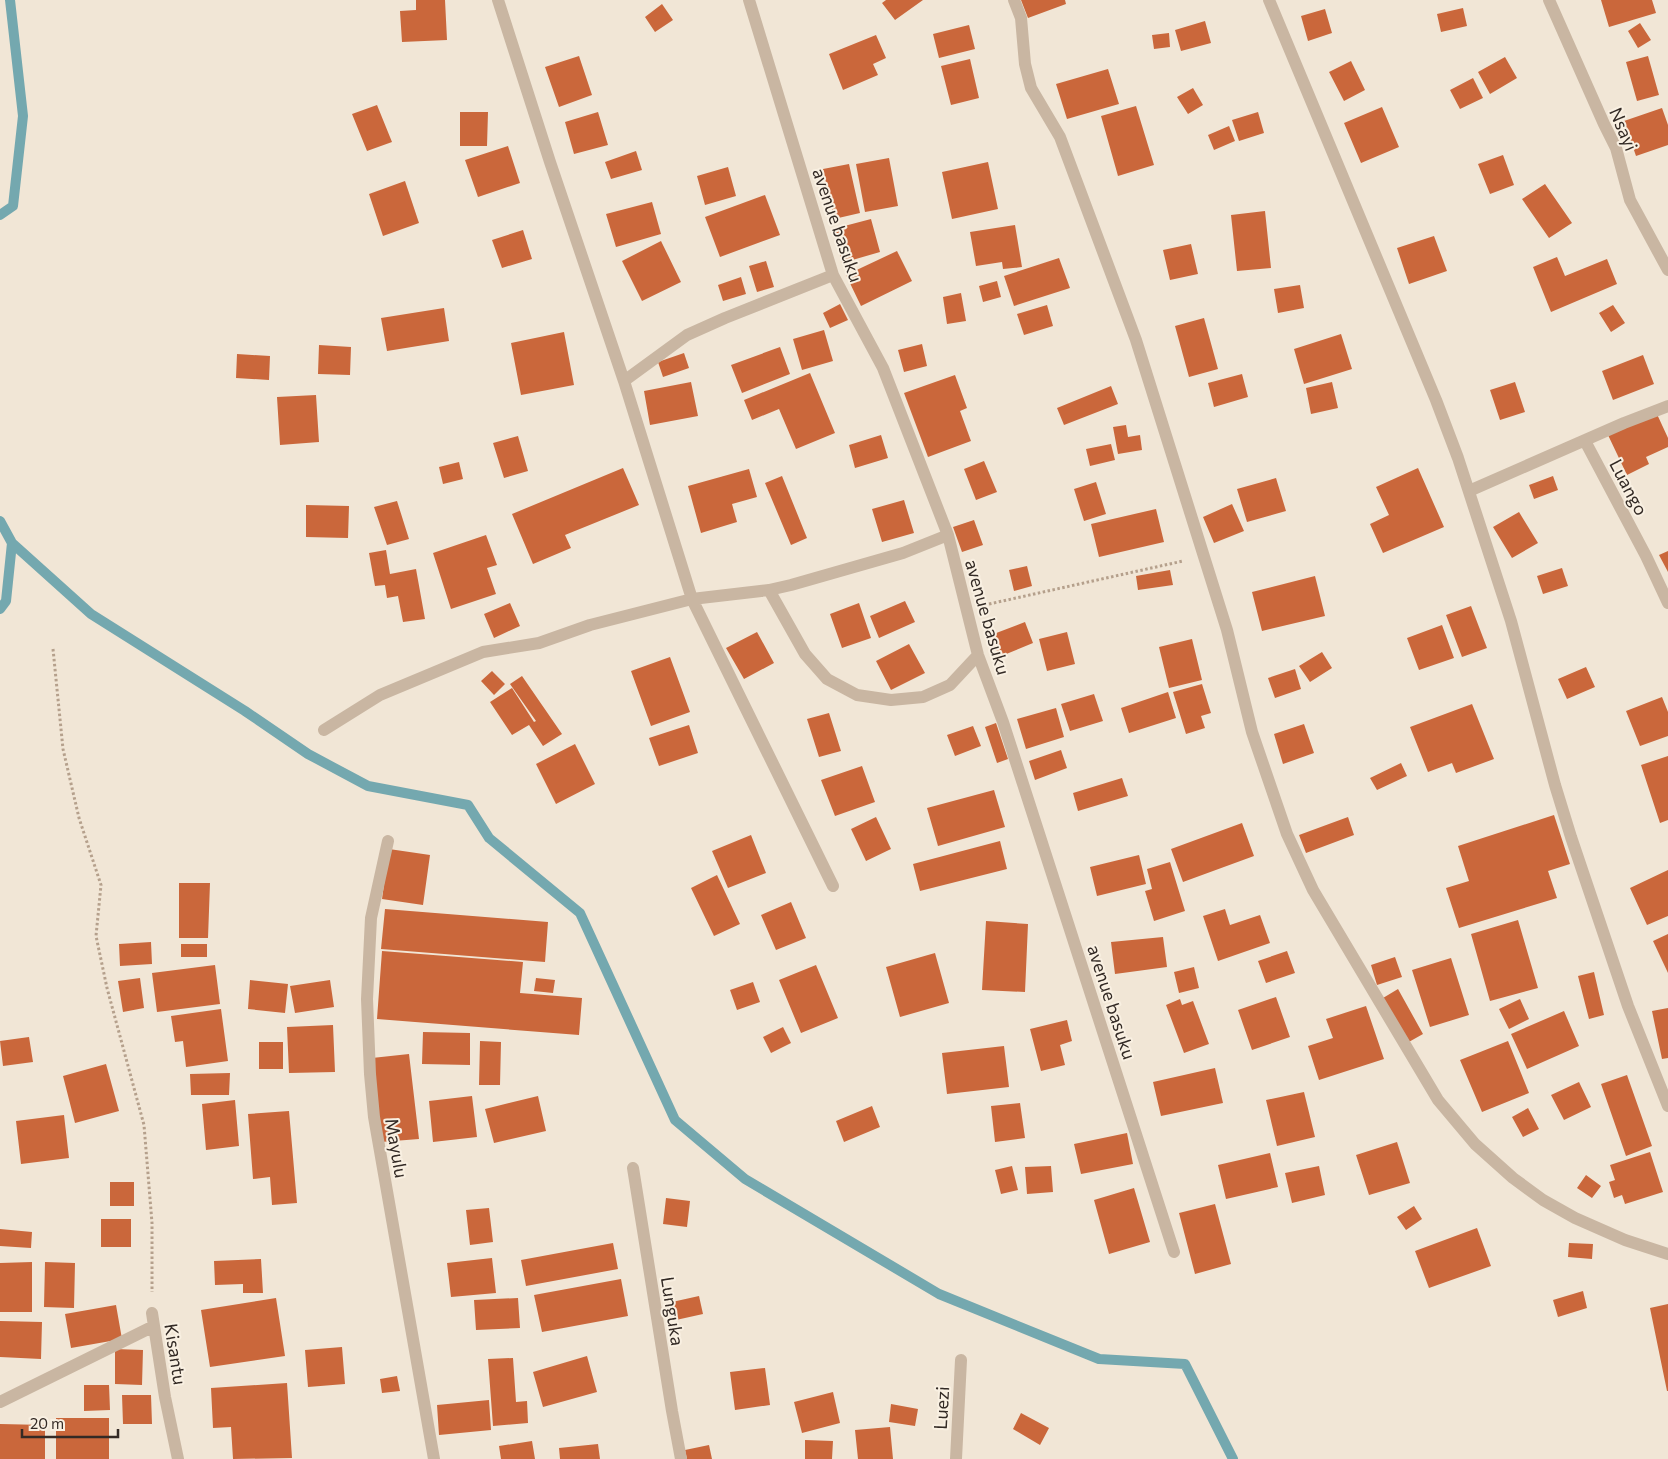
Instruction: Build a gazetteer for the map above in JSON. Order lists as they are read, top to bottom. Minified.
{"streets":{"street":["Nsayi","avenue basuku","Luango","Mayulu","Lunguka","Kisantu","Luezi"]},"scale_bar":"20 m"}
